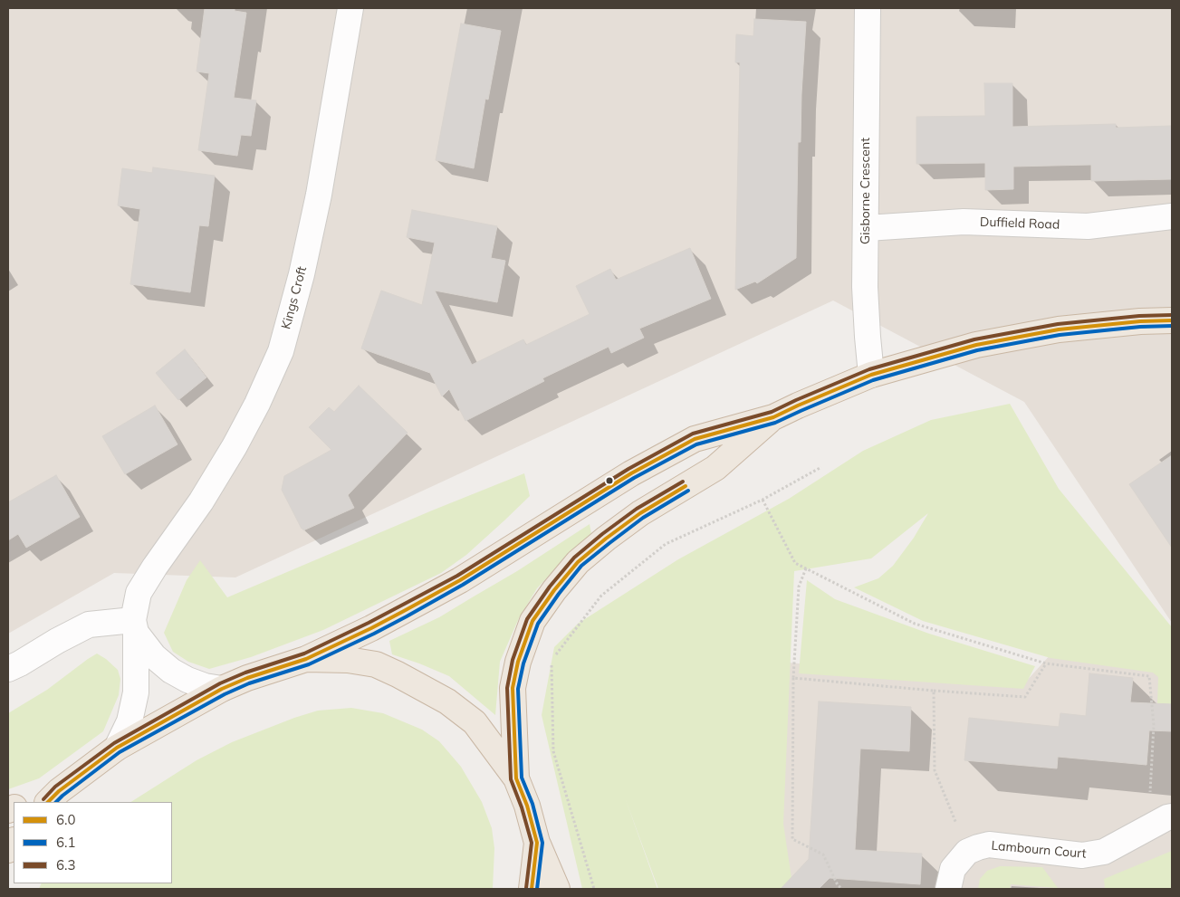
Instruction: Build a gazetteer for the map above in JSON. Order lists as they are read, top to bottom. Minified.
{"streets":{"street":["Gisborne Crescent","Duffield Road","Kings Croft","Lambourn Court"]},"crossings":[["Gisborne Crescent","Duffield Road"]],"lines":["transit line 6.3","transit line 6.0","transit line 6.1"],"legend":["6.0","6.1","6.3"]}
